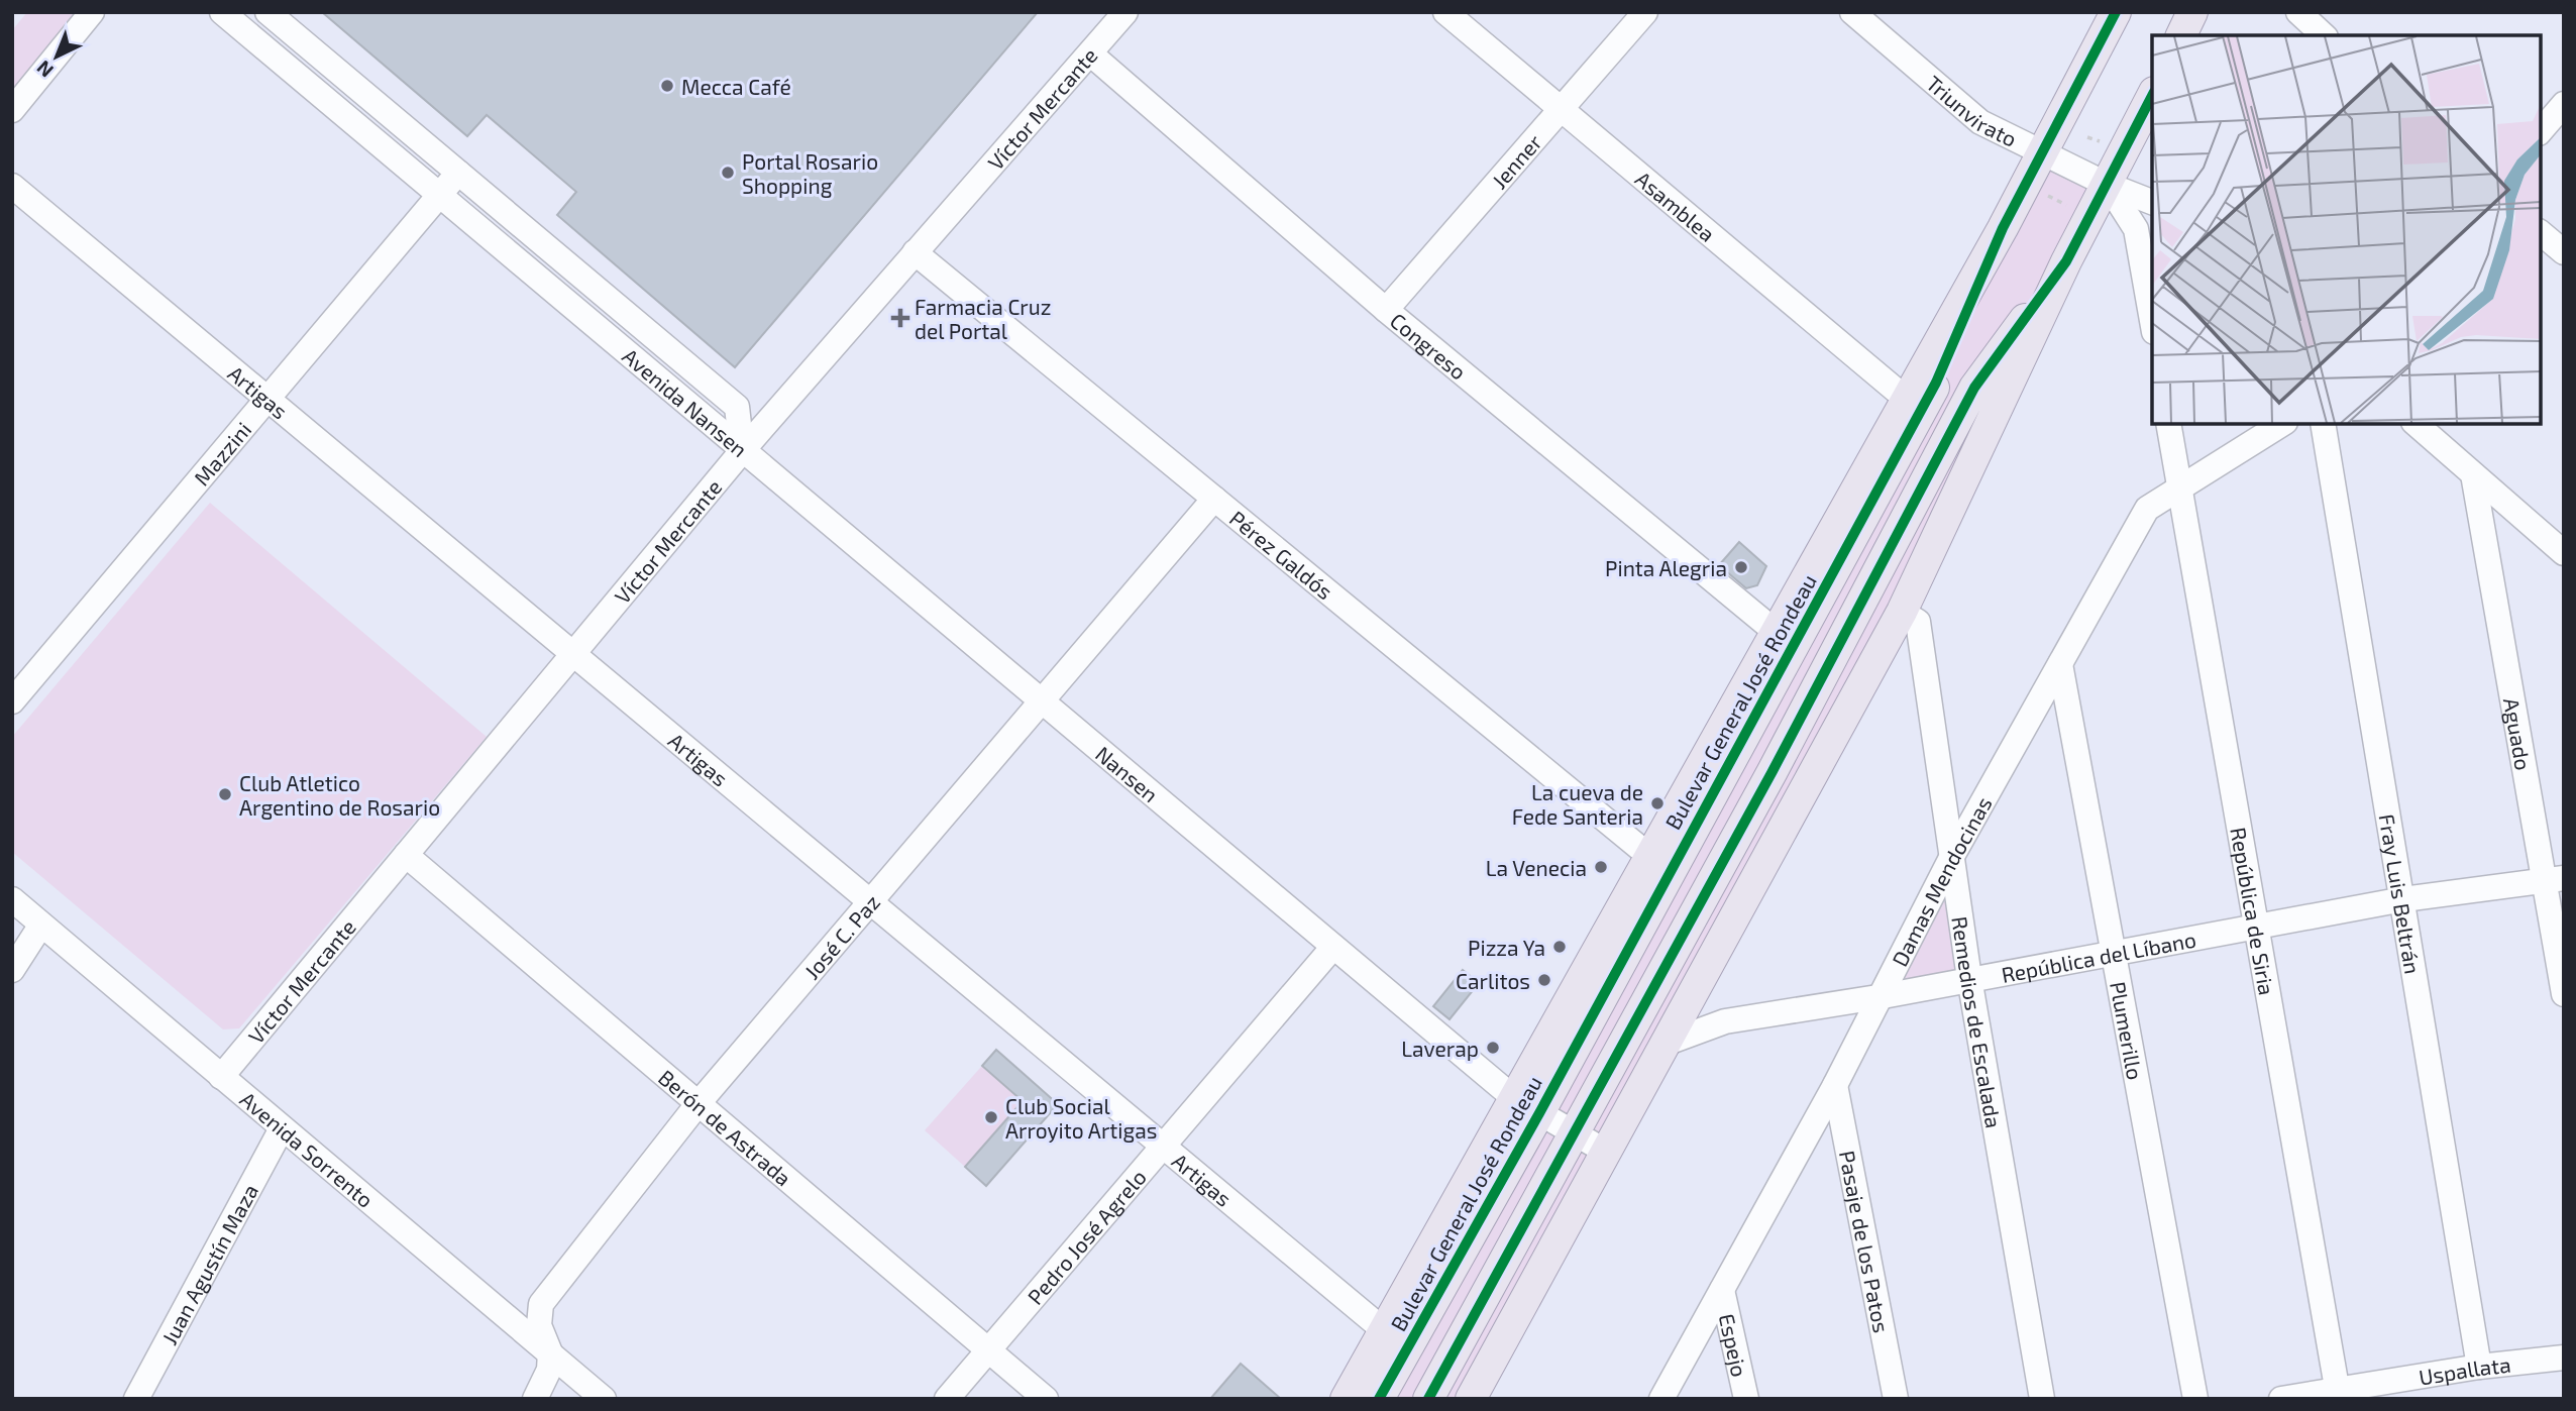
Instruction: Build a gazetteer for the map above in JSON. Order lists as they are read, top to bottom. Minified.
{"streets":{"main road":["Bulevar General José Rondeau"],"street":["Víctor Mercante","Triunvirato","Jenner","Asamblea","Congreso","Artigas","Avenida Nansen","Mazzini","Pérez Galdós","Aguado","Nansen","Damas Mendocinas","Fray Luis Beltrán","República de Siria","José C. Paz","República del Líbano","Remedios de Escalada","Plumerillo","Berón de Astrada","Avenida Sorrento","Pedro José Agrelo","Pasaje de los Patos","Juan Agustín Maza","Espejo","Uspallata"]},"crossings":[["Víctor Mercante","Congreso"],["Víctor Mercante","Artigas"],["Víctor Mercante","Avenida Nansen"],["Víctor Mercante","Pérez Galdós"],["Víctor Mercante","Nansen"],["Víctor Mercante","Berón de Astrada"],["Víctor Mercante","Avenida Sorrento"],["Triunvirato","Bulevar General José Rondeau"],["Jenner","Asamblea"],["Jenner","Congreso"],["Asamblea","Bulevar General José Rondeau"],["Congreso","Bulevar General José Rondeau"],["Artigas","Mazzini"],["Artigas","Bulevar General José Rondeau"],["Artigas","José C. Paz"],["Artigas","Pedro José Agrelo"],["Avenida Nansen","Mazzini"],["Avenida Nansen","Nansen"],["Pérez Galdós","Bulevar General José Rondeau"],["Pérez Galdós","José C. Paz"],["Bulevar General José Rondeau","Nansen"],["Aguado","República del Líbano"],["Nansen","José C. Paz"],["Nansen","Pedro José Agrelo"],["Damas Mendocinas","República de Siria"],["Damas Mendocinas","República del Líbano"],["Damas Mendocinas","Remedios de Escalada"],["Damas Mendocinas","Plumerillo"],["Damas Mendocinas","Pasaje de los Patos"],["Damas Mendocinas","Espejo"],["Fray Luis Beltrán","República del Líbano"],["Fray Luis Beltrán","Uspallata"],["República de Siria","República del Líbano"],["República de Siria","Uspallata"],["José C. Paz","Berón de Astrada"],["José C. Paz","Avenida Sorrento"],["República del Líbano","Remedios de Escalada"],["República del Líbano","Plumerillo"],["Berón de Astrada","Pedro José Agrelo"],["Avenida Sorrento","Juan Agustín Maza"]],"places":{"other":["Mecca Café","Portal Rosario Shopping","Pinta Alegria","Club Atletico Argentino de Rosario","La cueva de Fede Santeria","La Venecia","Pizza Ya","Carlitos","Laverap","Club Social Arroyito Artigas"],"health":["Farmacia Cruz del Portal"]},"north":"bottom left"}
